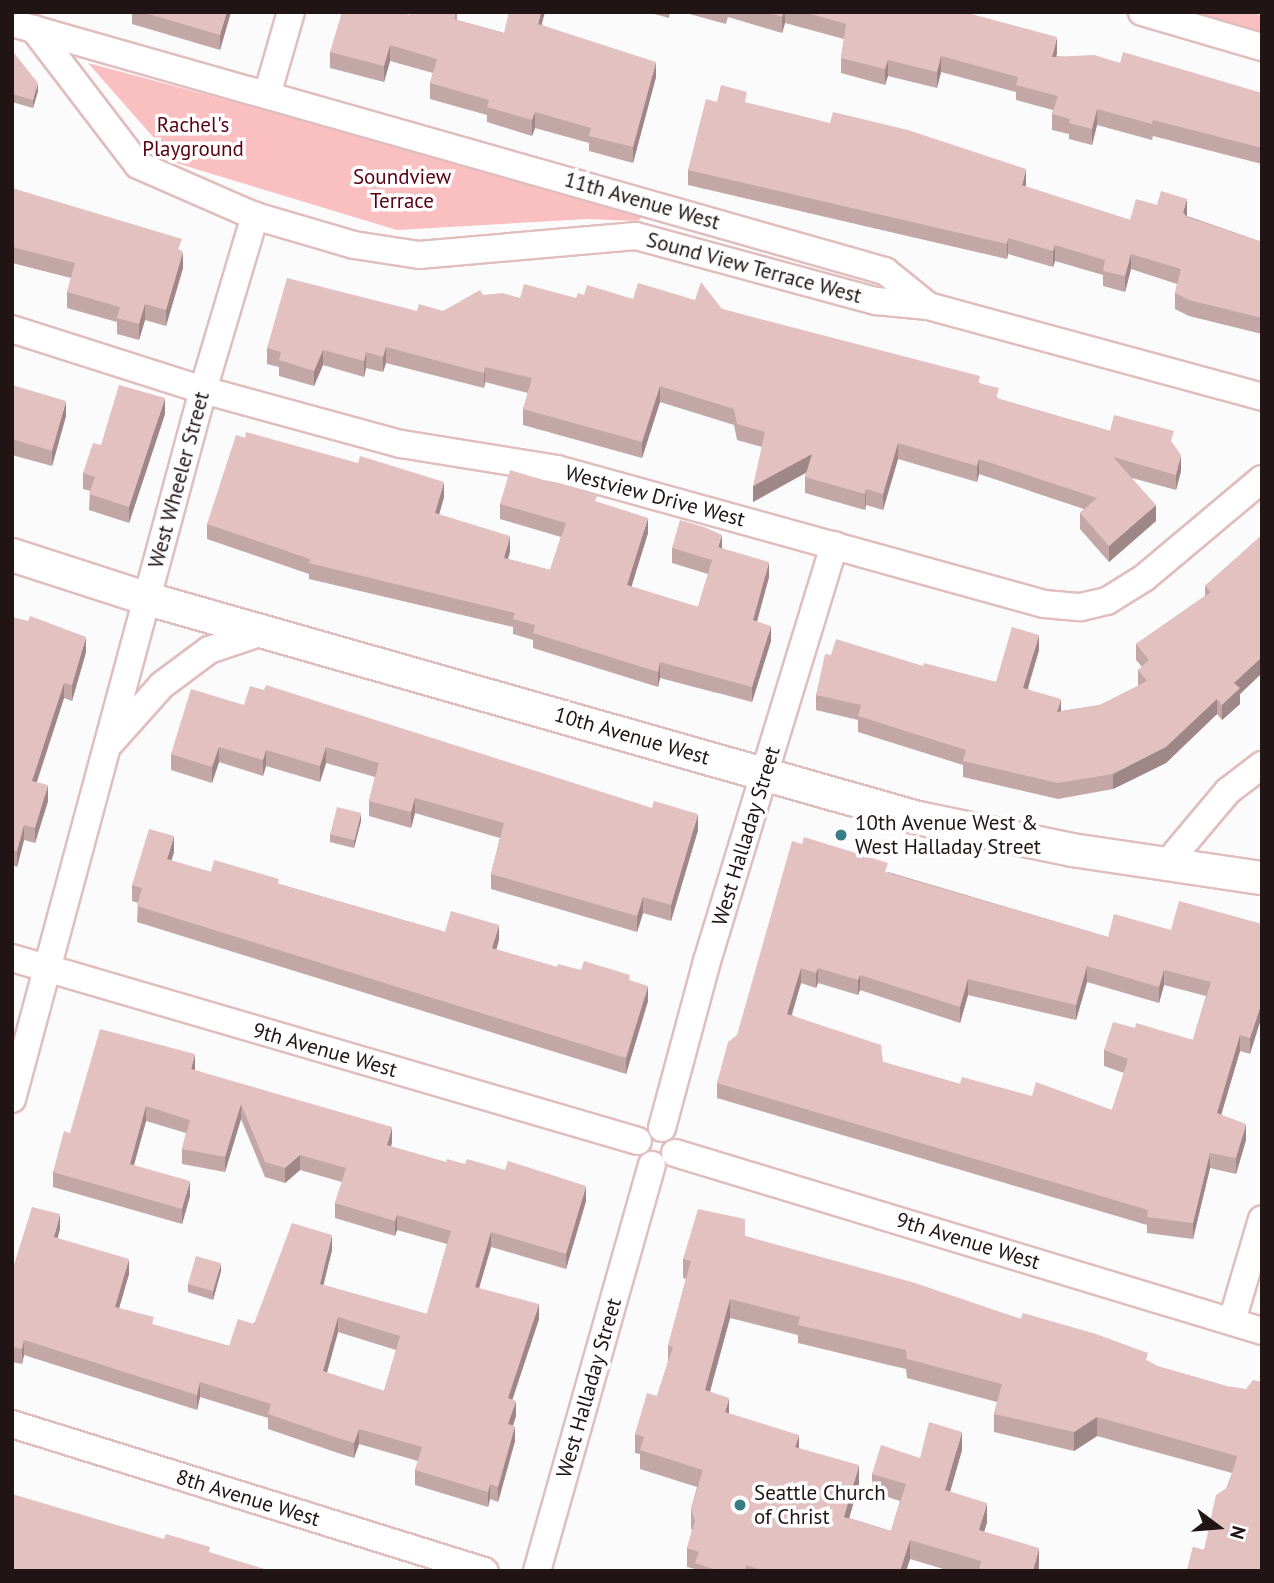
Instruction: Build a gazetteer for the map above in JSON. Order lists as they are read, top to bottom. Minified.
{"streets":{"street":["11th Avenue West","Sound View Terrace West","West Wheeler Street","Westview Drive West","10th Avenue West","West Halladay Street","9th Avenue West","8th Avenue West"]},"crossings":[["11th Avenue West","Sound View Terrace West"],["Sound View Terrace West","West Wheeler Street"],["West Wheeler Street","Westview Drive West"],["West Wheeler Street","10th Avenue West"],["West Wheeler Street","9th Avenue West"],["Westview Drive West","West Halladay Street"],["10th Avenue West","West Halladay Street"],["West Halladay Street","9th Avenue West"]],"parks":["Rachel's Playground","Soundview Terrace"],"places":["10th Avenue West & West Halladay Street","Seattle Church of Christ"],"north":"right"}
